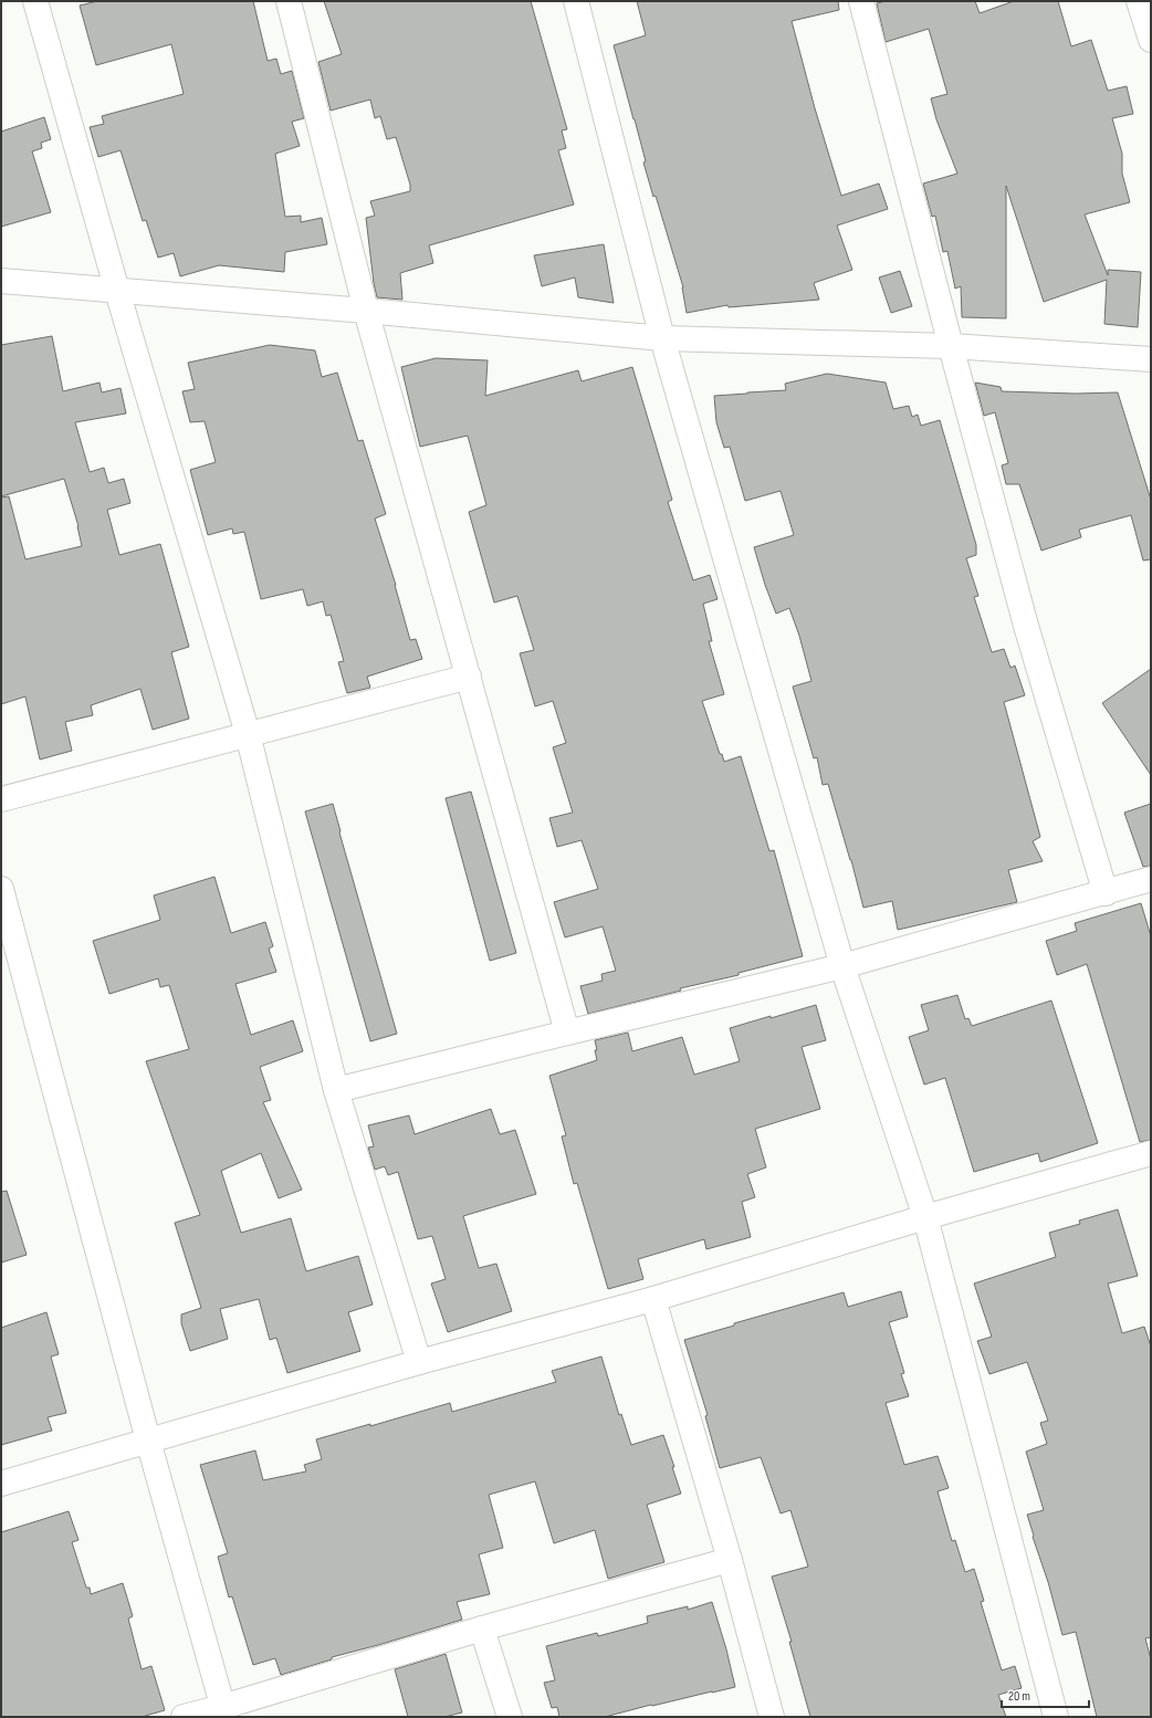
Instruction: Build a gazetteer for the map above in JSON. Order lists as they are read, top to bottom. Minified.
{"scale_bar":"20 m"}
